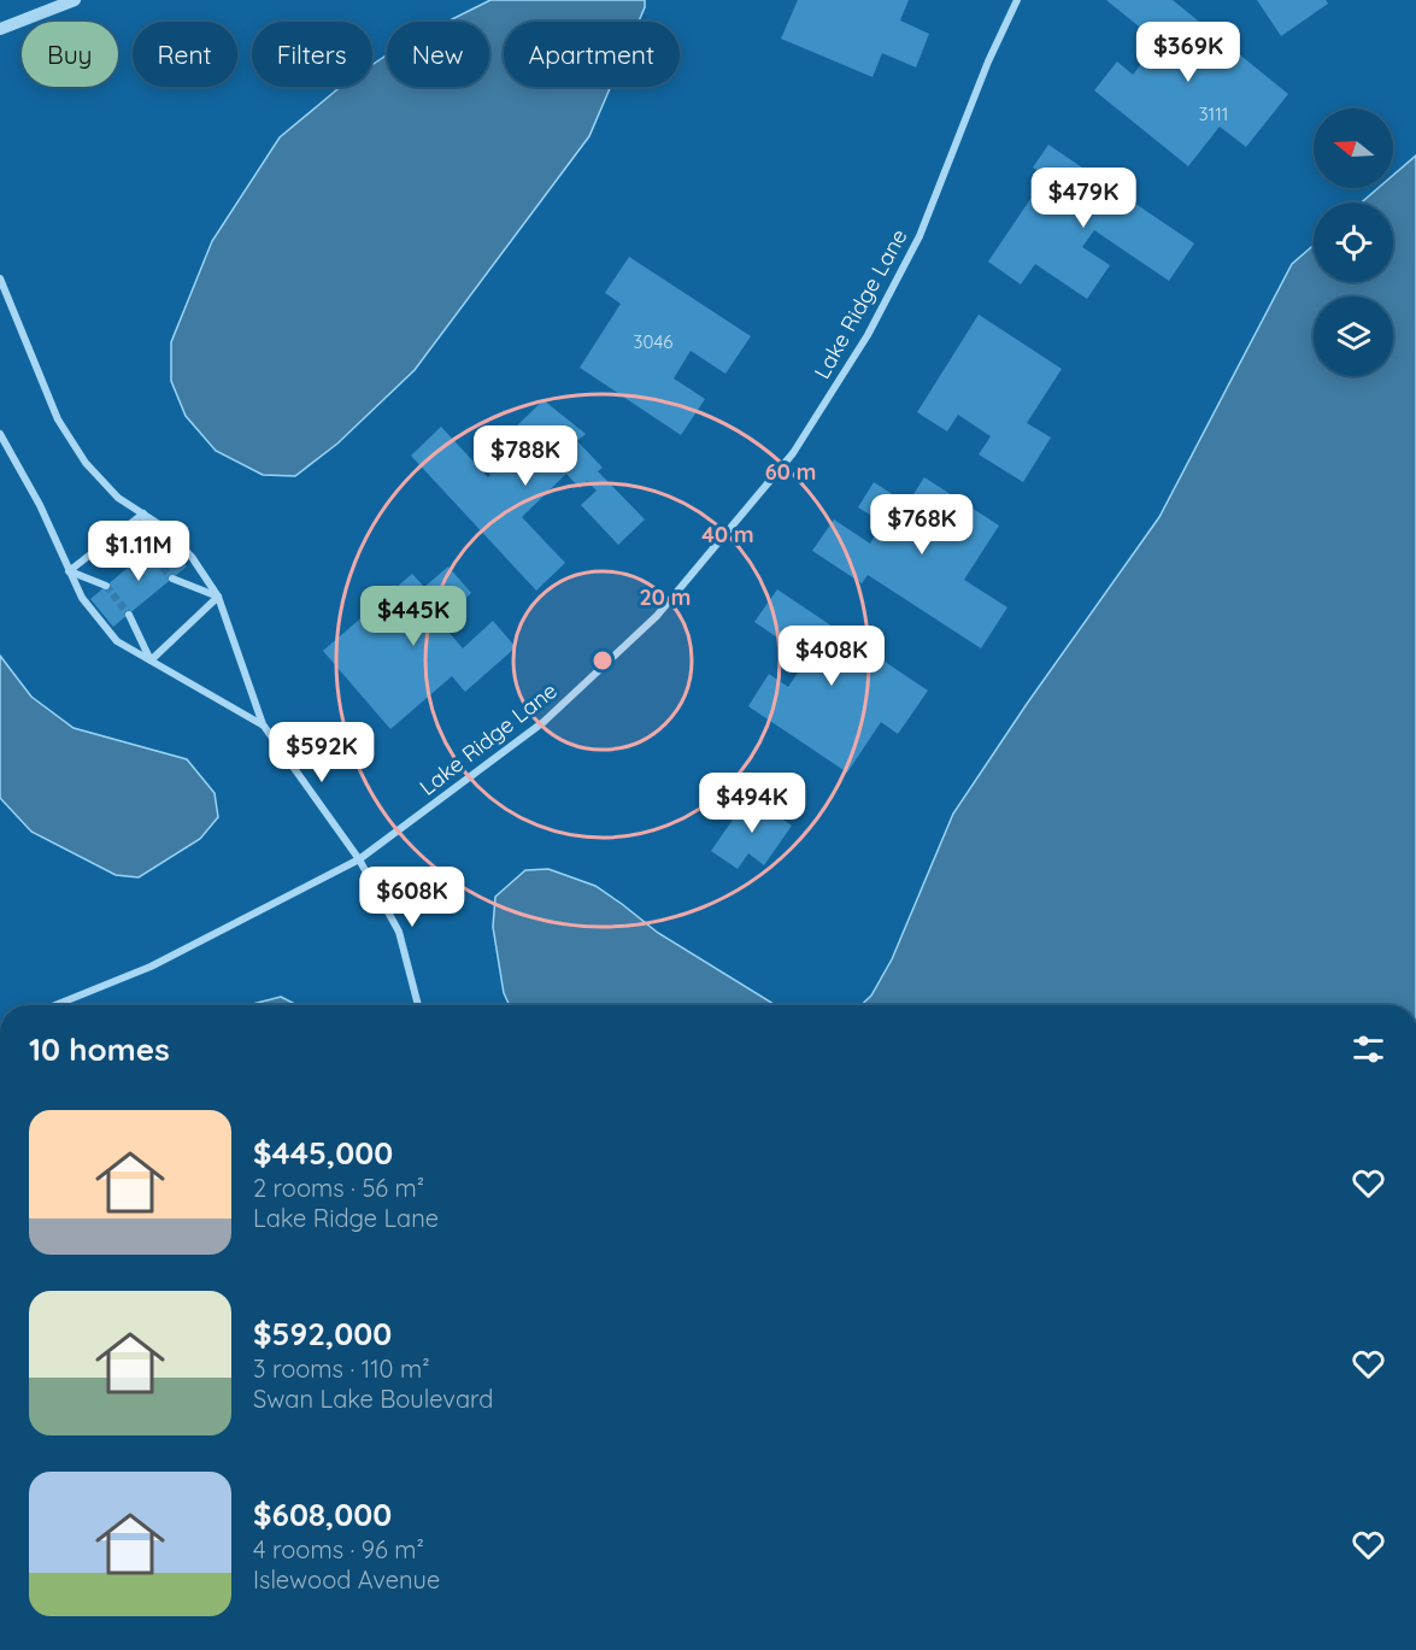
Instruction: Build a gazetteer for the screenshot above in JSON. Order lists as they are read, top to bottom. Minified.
{"streets":{"street":["Lake Ridge Lane"]},"house_numbers":["3111","3046"],"north":"left","page":{"price":["$369K","$479K","$788K","$768K","$1.11M","$445K","$408K","$592K","$494K","$608K"],"chip":["Buy","Rent","Filters","New","Apartment"],"heading":"10 homes","list":[{"name":"$445,000","note":"2 rooms · 56 m² · Lake Ridge Lane"},{"name":"$592,000","note":"3 rooms · 110 m² · Swan Lake Boulevard"},{"name":"$608,000","note":"4 rooms · 96 m² · Islewood Avenue"}]},"rings":["60 m","40 m","20 m"]}
